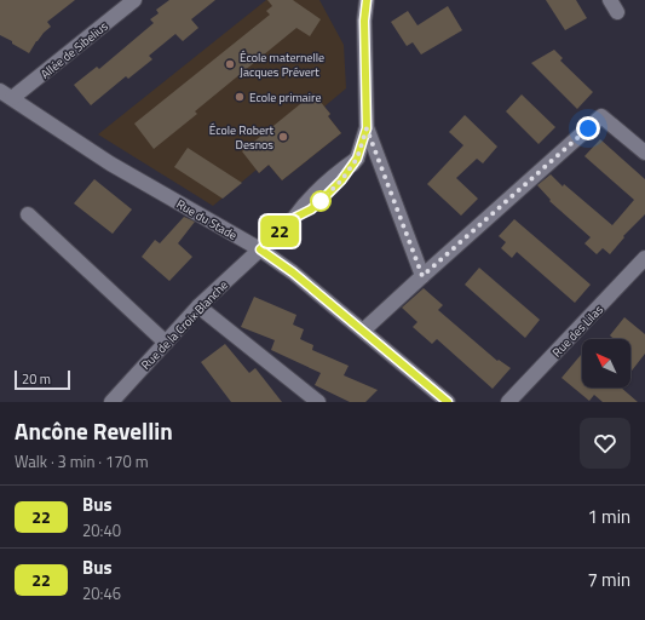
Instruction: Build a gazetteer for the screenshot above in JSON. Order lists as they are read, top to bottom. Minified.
{"streets":{"street":["Allée de Sibelius","Rue du Stade","Rue de la Croix Blanche","Rue des Lilas"]},"crossings":[["Allée de Sibelius","Rue du Stade"],["Rue du Stade","Rue de la Croix Blanche"]],"places":["École maternelle Jacques Prévert","Ecole primaire","École Robert Desnos"],"lines":["bus line 22"],"scale_bar":"20 m","north":"top left","page":{"on_map":"22","scale":"20 m","heading":["Ancône Revellin","Walk · 3 min · 170 m"],"list":[{"mark":"22","name":"Bus","note":"20:40","value":"1 min"},{"mark":"22","name":"Bus","note":"20:46","value":"7 min"}]}}
